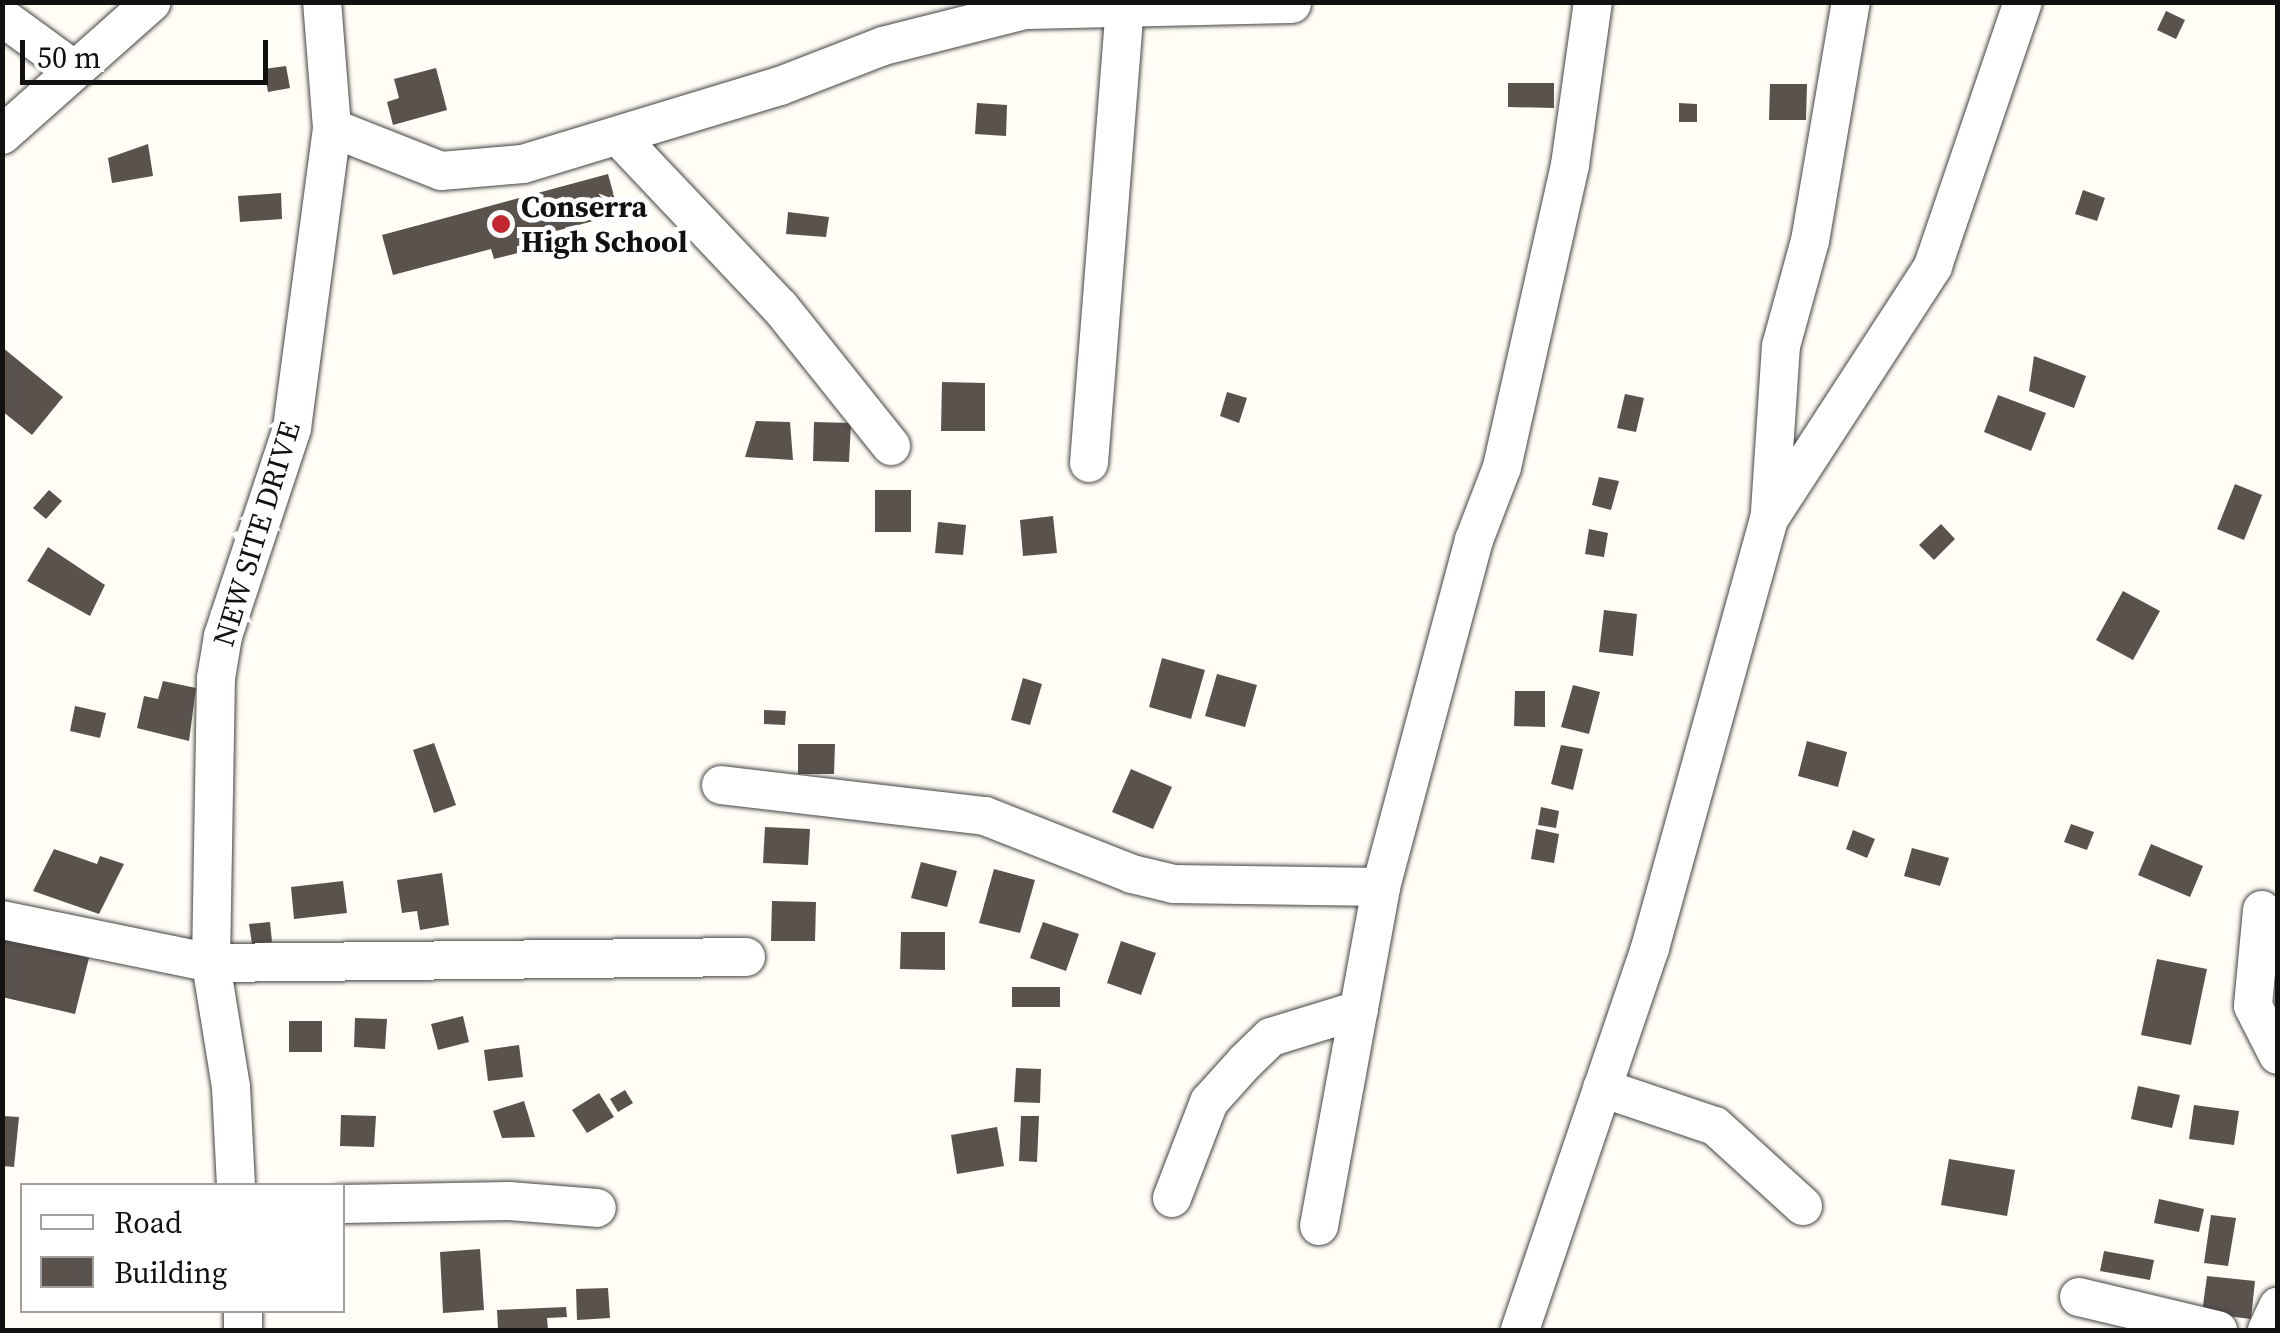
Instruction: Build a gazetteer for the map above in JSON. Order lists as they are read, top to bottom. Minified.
{"streets":{"street":["NEW SITE DRIVE"]},"places":["Conserra High School"],"legend":["Road","Building"],"scale_bar":"50 m"}
